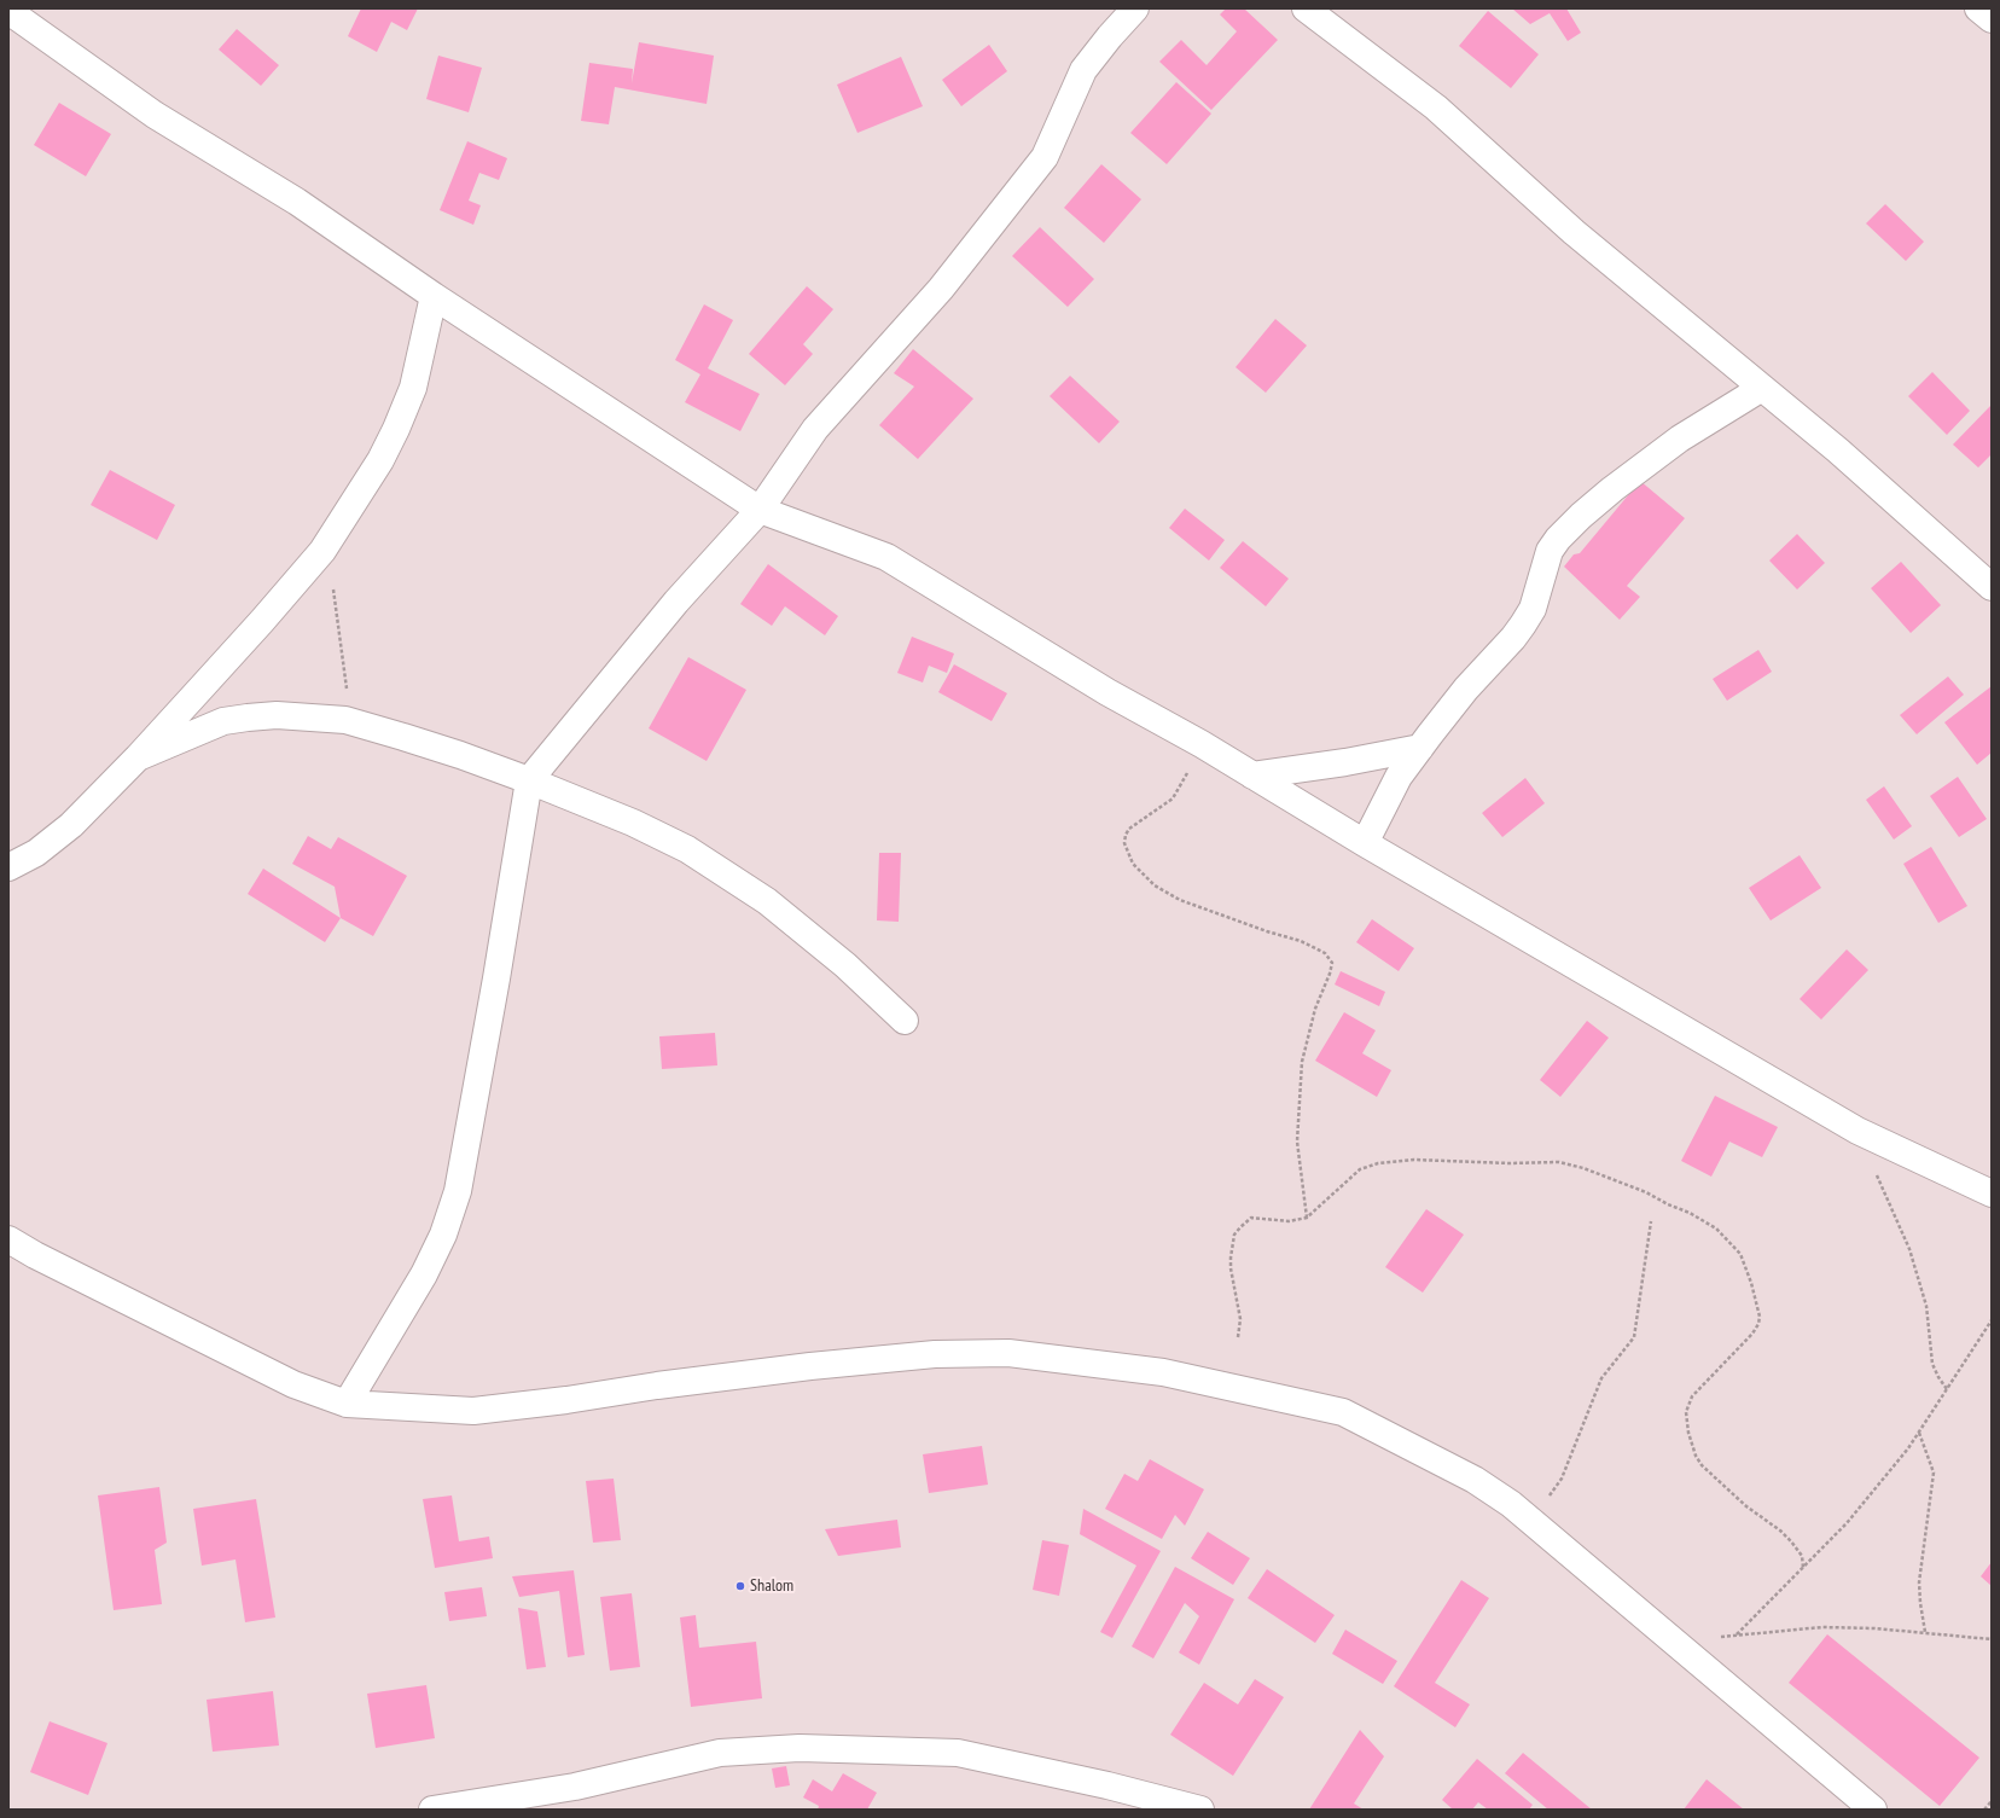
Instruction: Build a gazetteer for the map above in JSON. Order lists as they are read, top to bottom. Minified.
{"places":["Shalom"]}
